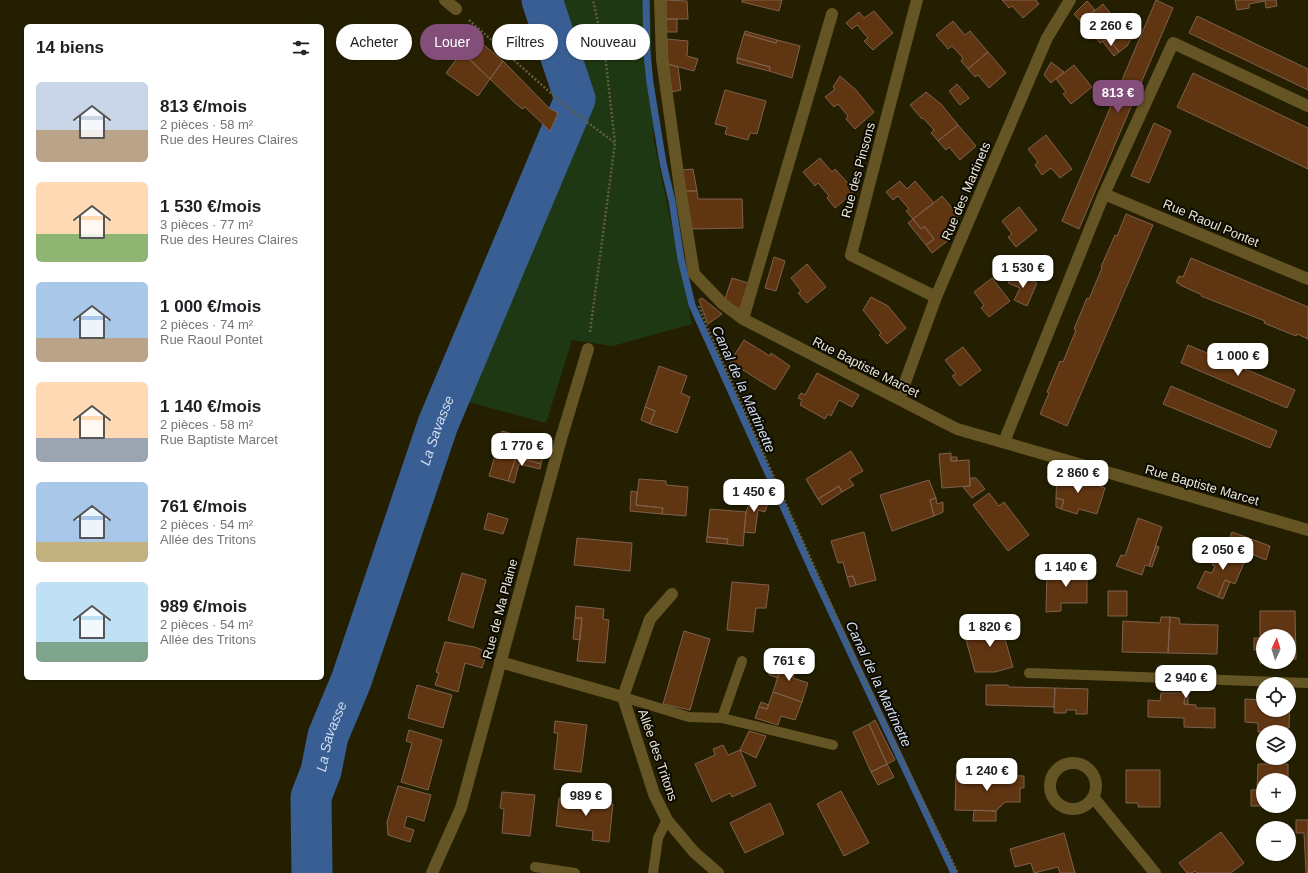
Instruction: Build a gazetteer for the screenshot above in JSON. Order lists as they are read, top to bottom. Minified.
{"streets":{"street":["Rue des Pinsons","Rue des Martinets","Rue Raoul Pontet","Rue Baptiste Marcet","Rue de Ma Plaine","Allée des Tritons"]},"crossings":[["Rue des Pinsons","Rue des Martinets"],["Rue des Martinets","Rue Baptiste Marcet"],["Rue de Ma Plaine","Allée des Tritons"]],"water":["Canal de la Martinette","La Savasse"],"north":"top","page":{"price":["2 260 €","813 €","1 530 €","1 000 €","1 770 €","2 860 €","1 450 €","2 050 €","1 140 €","1 820 €","761 €","2 940 €","1 240 €","989 €"],"chip":["Acheter","Louer","Filtres","Nouveau"],"heading":"14 biens","list":[{"name":"813 €/mois","note":"2 pièces · 58 m² · Rue des Heures Claires"},{"name":"1 530 €/mois","note":"3 pièces · 77 m² · Rue des Heures Claires"},{"name":"1 000 €/mois","note":"2 pièces · 74 m² · Rue Raoul Pontet"},{"name":"1 140 €/mois","note":"2 pièces · 58 m² · Rue Baptiste Marcet"},{"name":"761 €/mois","note":"2 pièces · 54 m² · Allée des Tritons"},{"name":"989 €/mois","note":"2 pièces · 54 m² · Allée des Tritons"}],"map_buttons":["+","−"]}}
